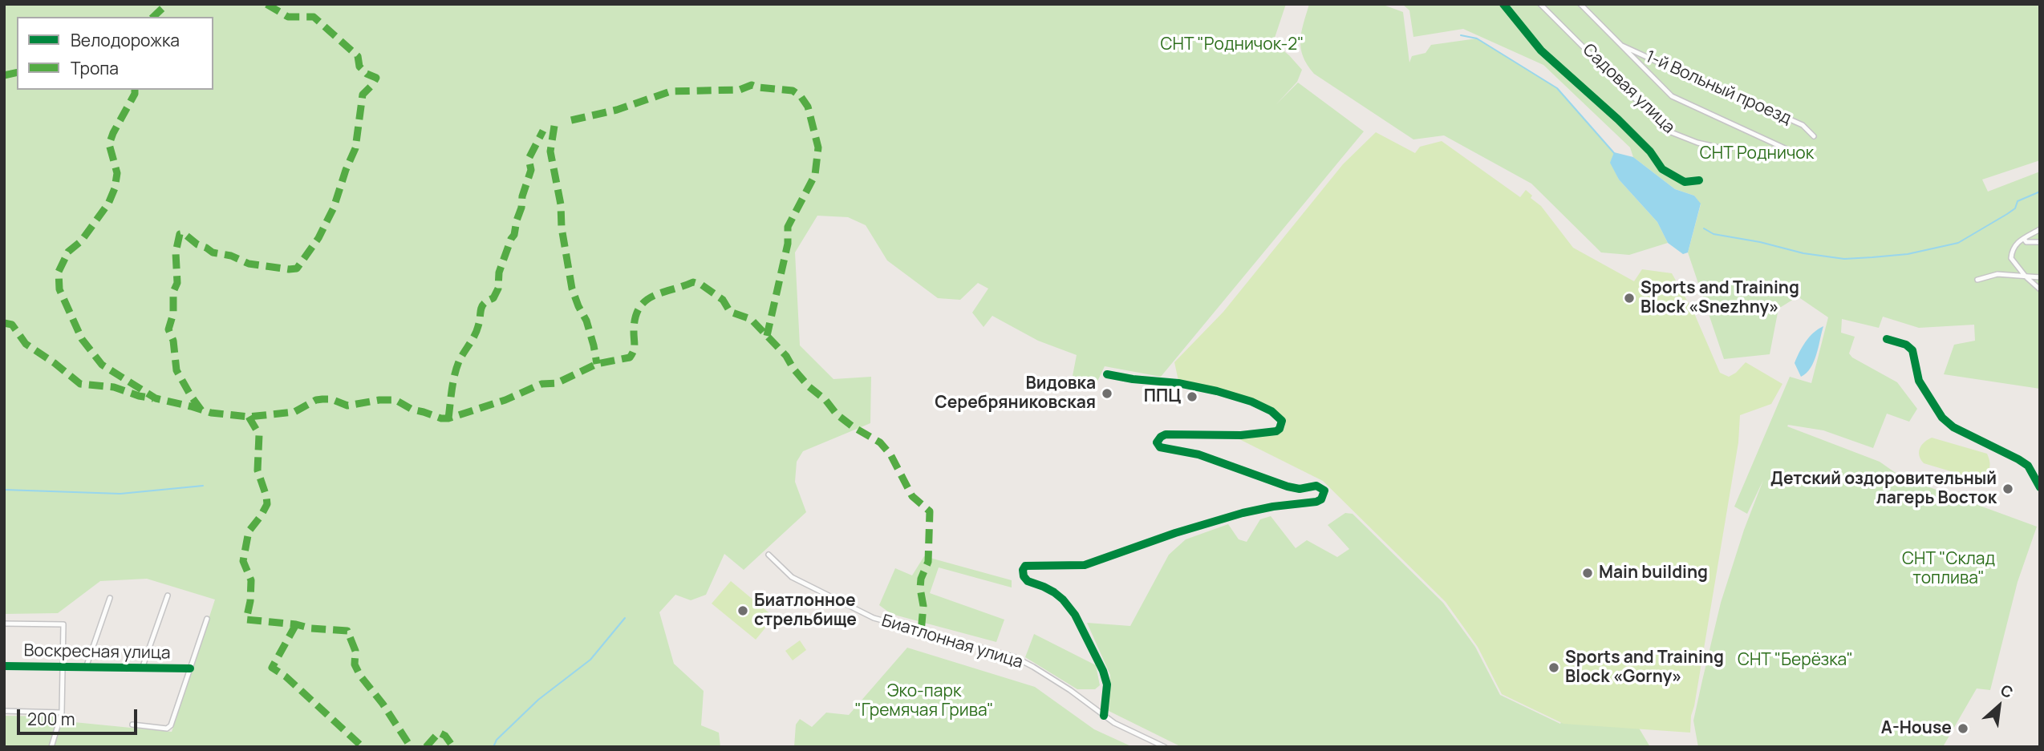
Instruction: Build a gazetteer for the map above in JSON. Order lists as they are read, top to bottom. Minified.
{"streets":{"street":["1-й Вольный проезд","Садовая улица","Биатлонная улица","Воскресная улица"]},"parks":["СНТ \"Родничок-2\"","СНТ Родничок","СНТ \"Склад топлива\"","СНТ \"Берёзка\"","Эко-парк \"Гремячая Грива\""],"places":["Sports and Training Block «Snezhny»","Видовка Серебряниковская","ППЦ","Детский оздоровительный лагерь Восток","Main building","Биатлонное стрельбище","Sports and Training Block «Gorny»","A-House"],"legend":["Велодорожка","Тропа"],"scale_bar":"200 m","north":"top right"}
